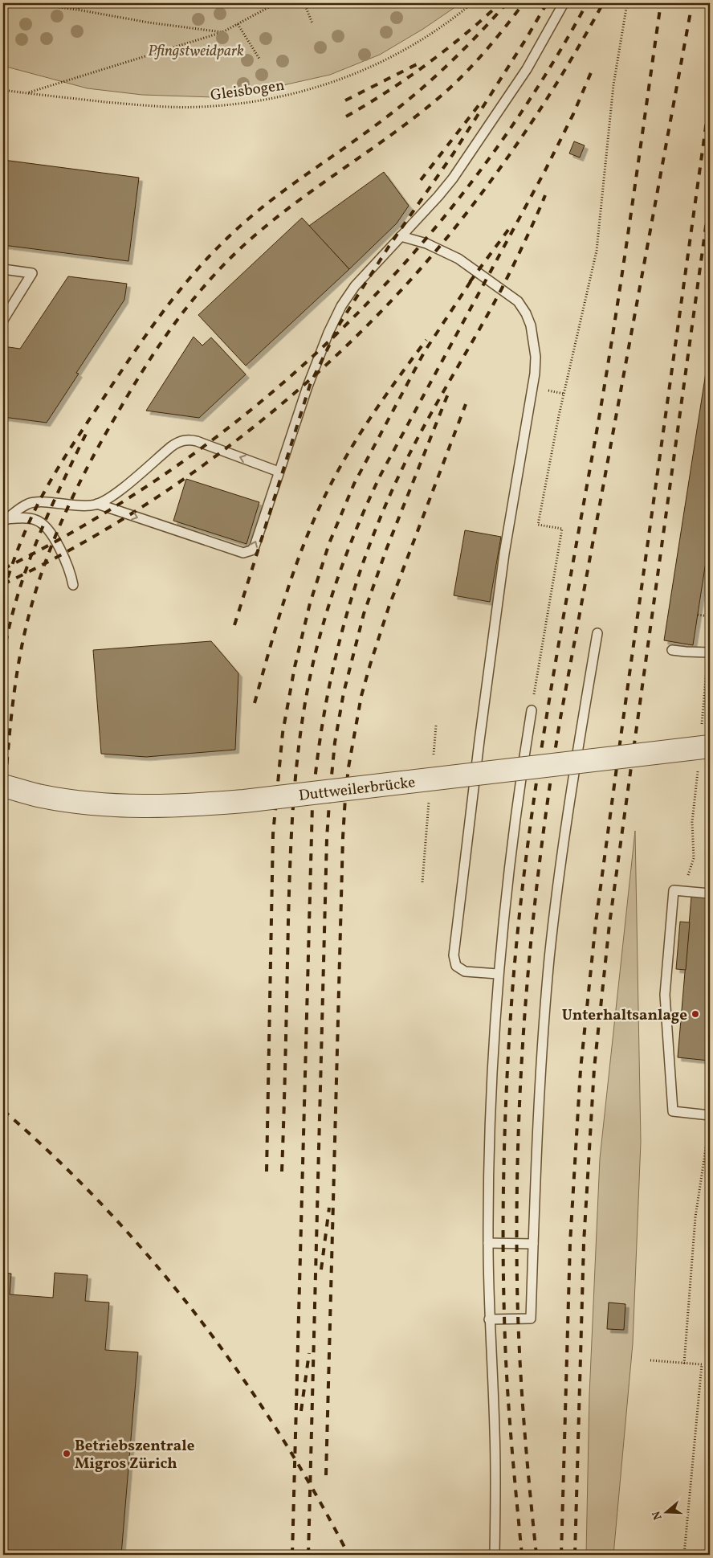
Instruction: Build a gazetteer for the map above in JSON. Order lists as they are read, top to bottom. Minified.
{"streets":{"street":["Duttweilerbrücke"],"path":["Gleisbogen"]},"parks":["Pfingstweidpark"],"places":["Unterhaltsanlage","Betriebszentrale Migros Zürich"],"north":"left"}
